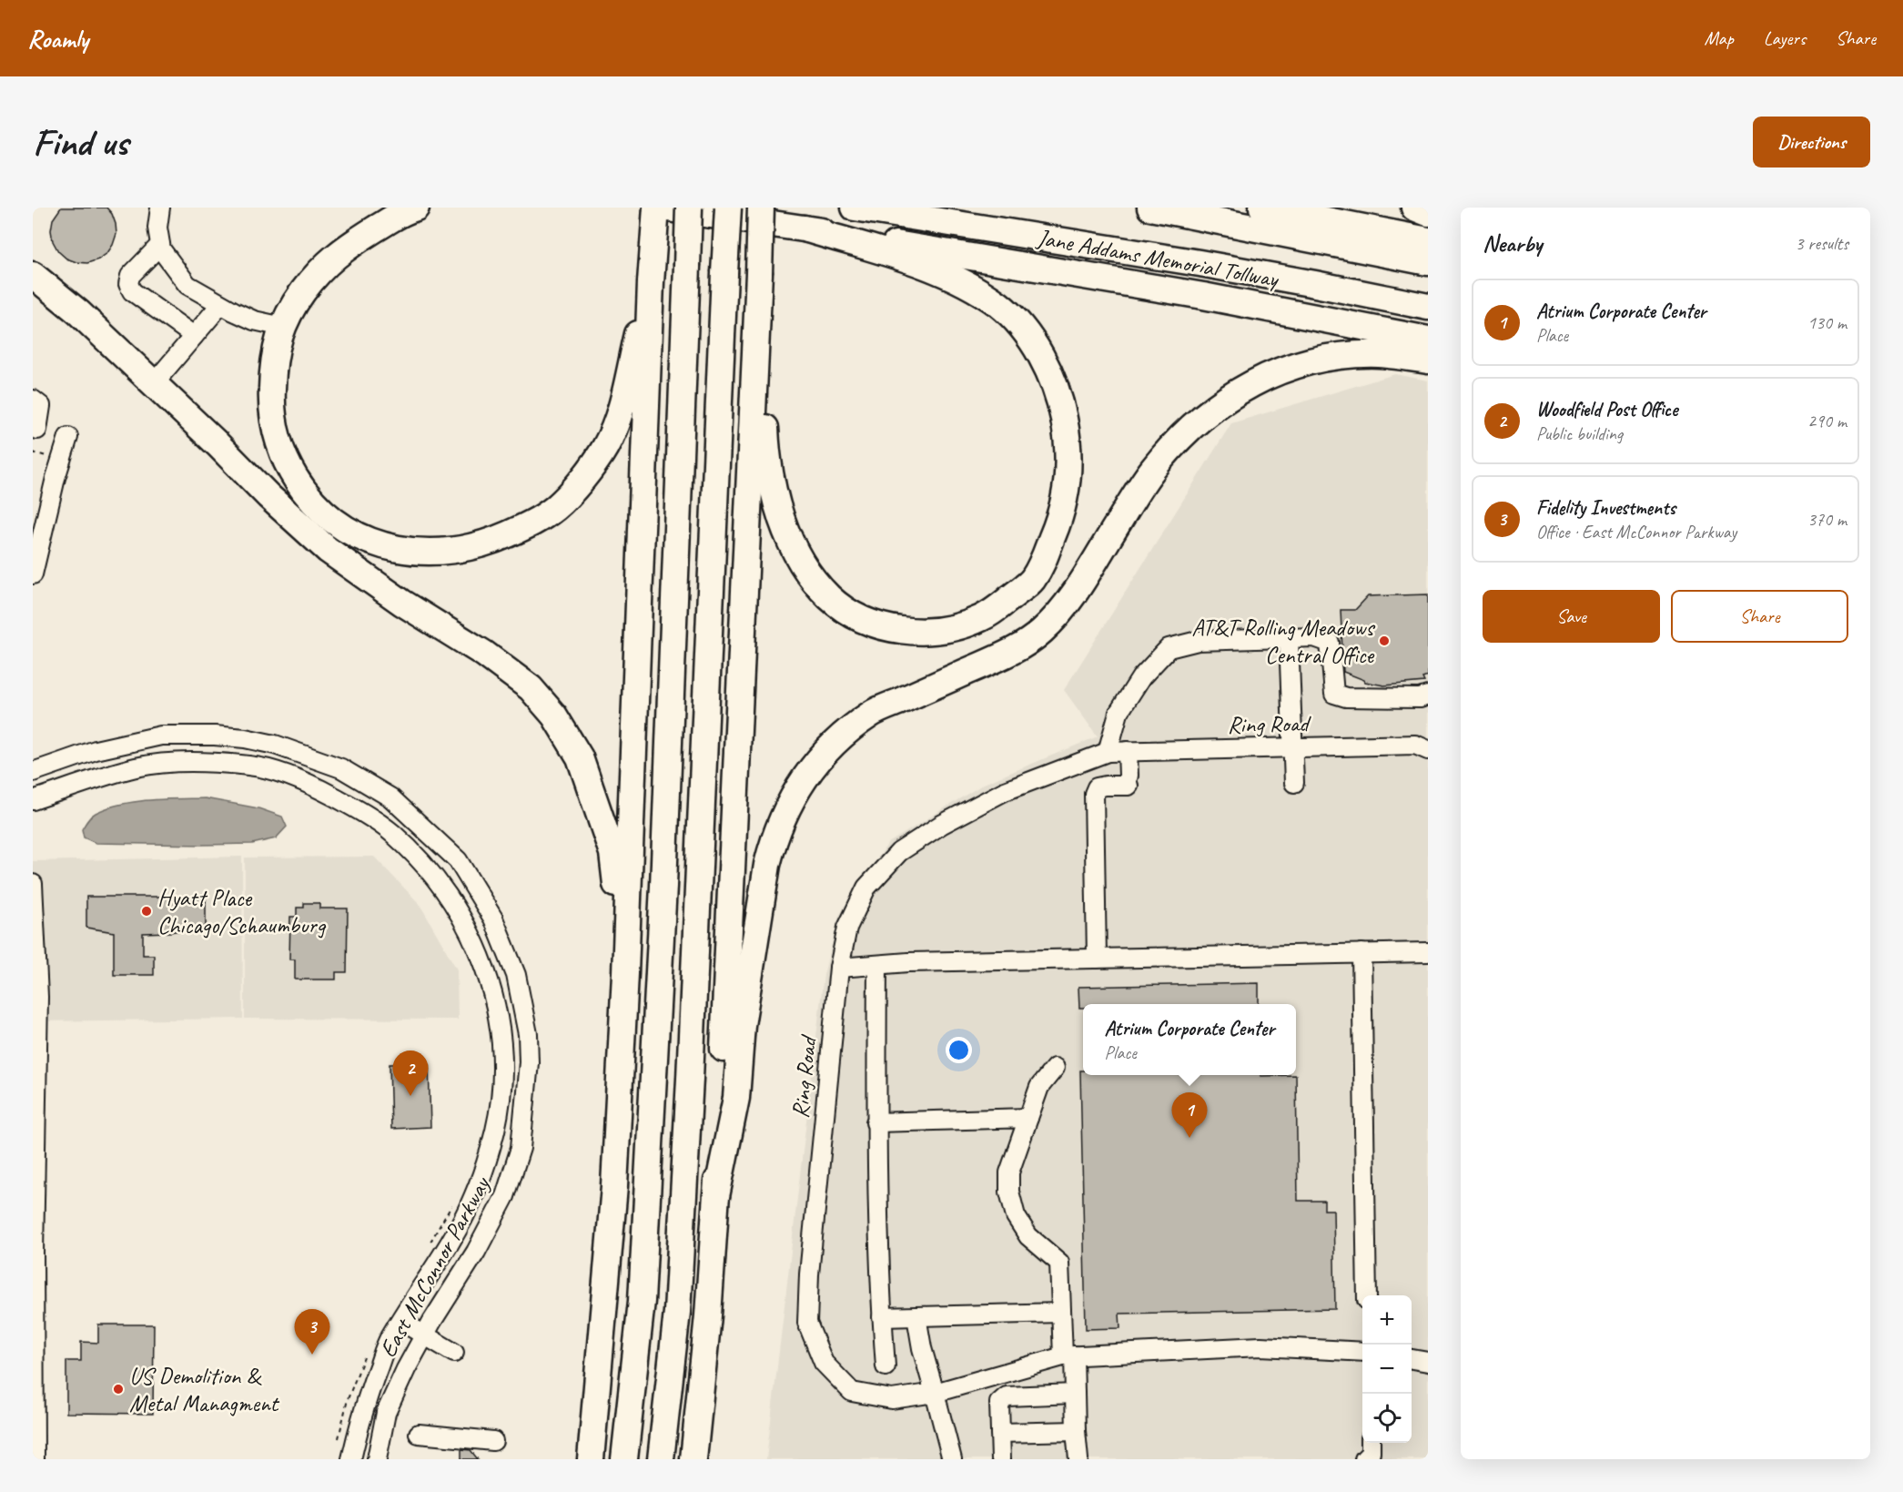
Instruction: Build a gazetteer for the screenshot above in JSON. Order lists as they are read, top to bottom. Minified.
{"streets":{"highway":["Jane Addams Memorial Tollway"],"street":["Ring Road","East McConnor Parkway"]},"places":["AT&T Rolling Meadows Central Office","Hyatt Place Chicago/Schaumburg","US Demolition & Metal Managment"],"page":{"header":"Roamly","nav":["Map","Layers","Share"],"buttons":["Directions",["Save","Share"]],"title":"Find us","heading":["Nearby","3 results"],"list":[{"mark":"1","name":"Atrium Corporate Center","note":"Place","value":"130 m"},{"mark":"2","name":"Woodfield Post Office","note":"Public building","value":"290 m"},{"mark":"3","name":"Fidelity Investments","note":"Office · East McConnor Parkway","value":"370 m"}],"popup":["Atrium Corporate Center","Place"],"pins":["2","1","3"],"map_buttons":["+","−"]}}
